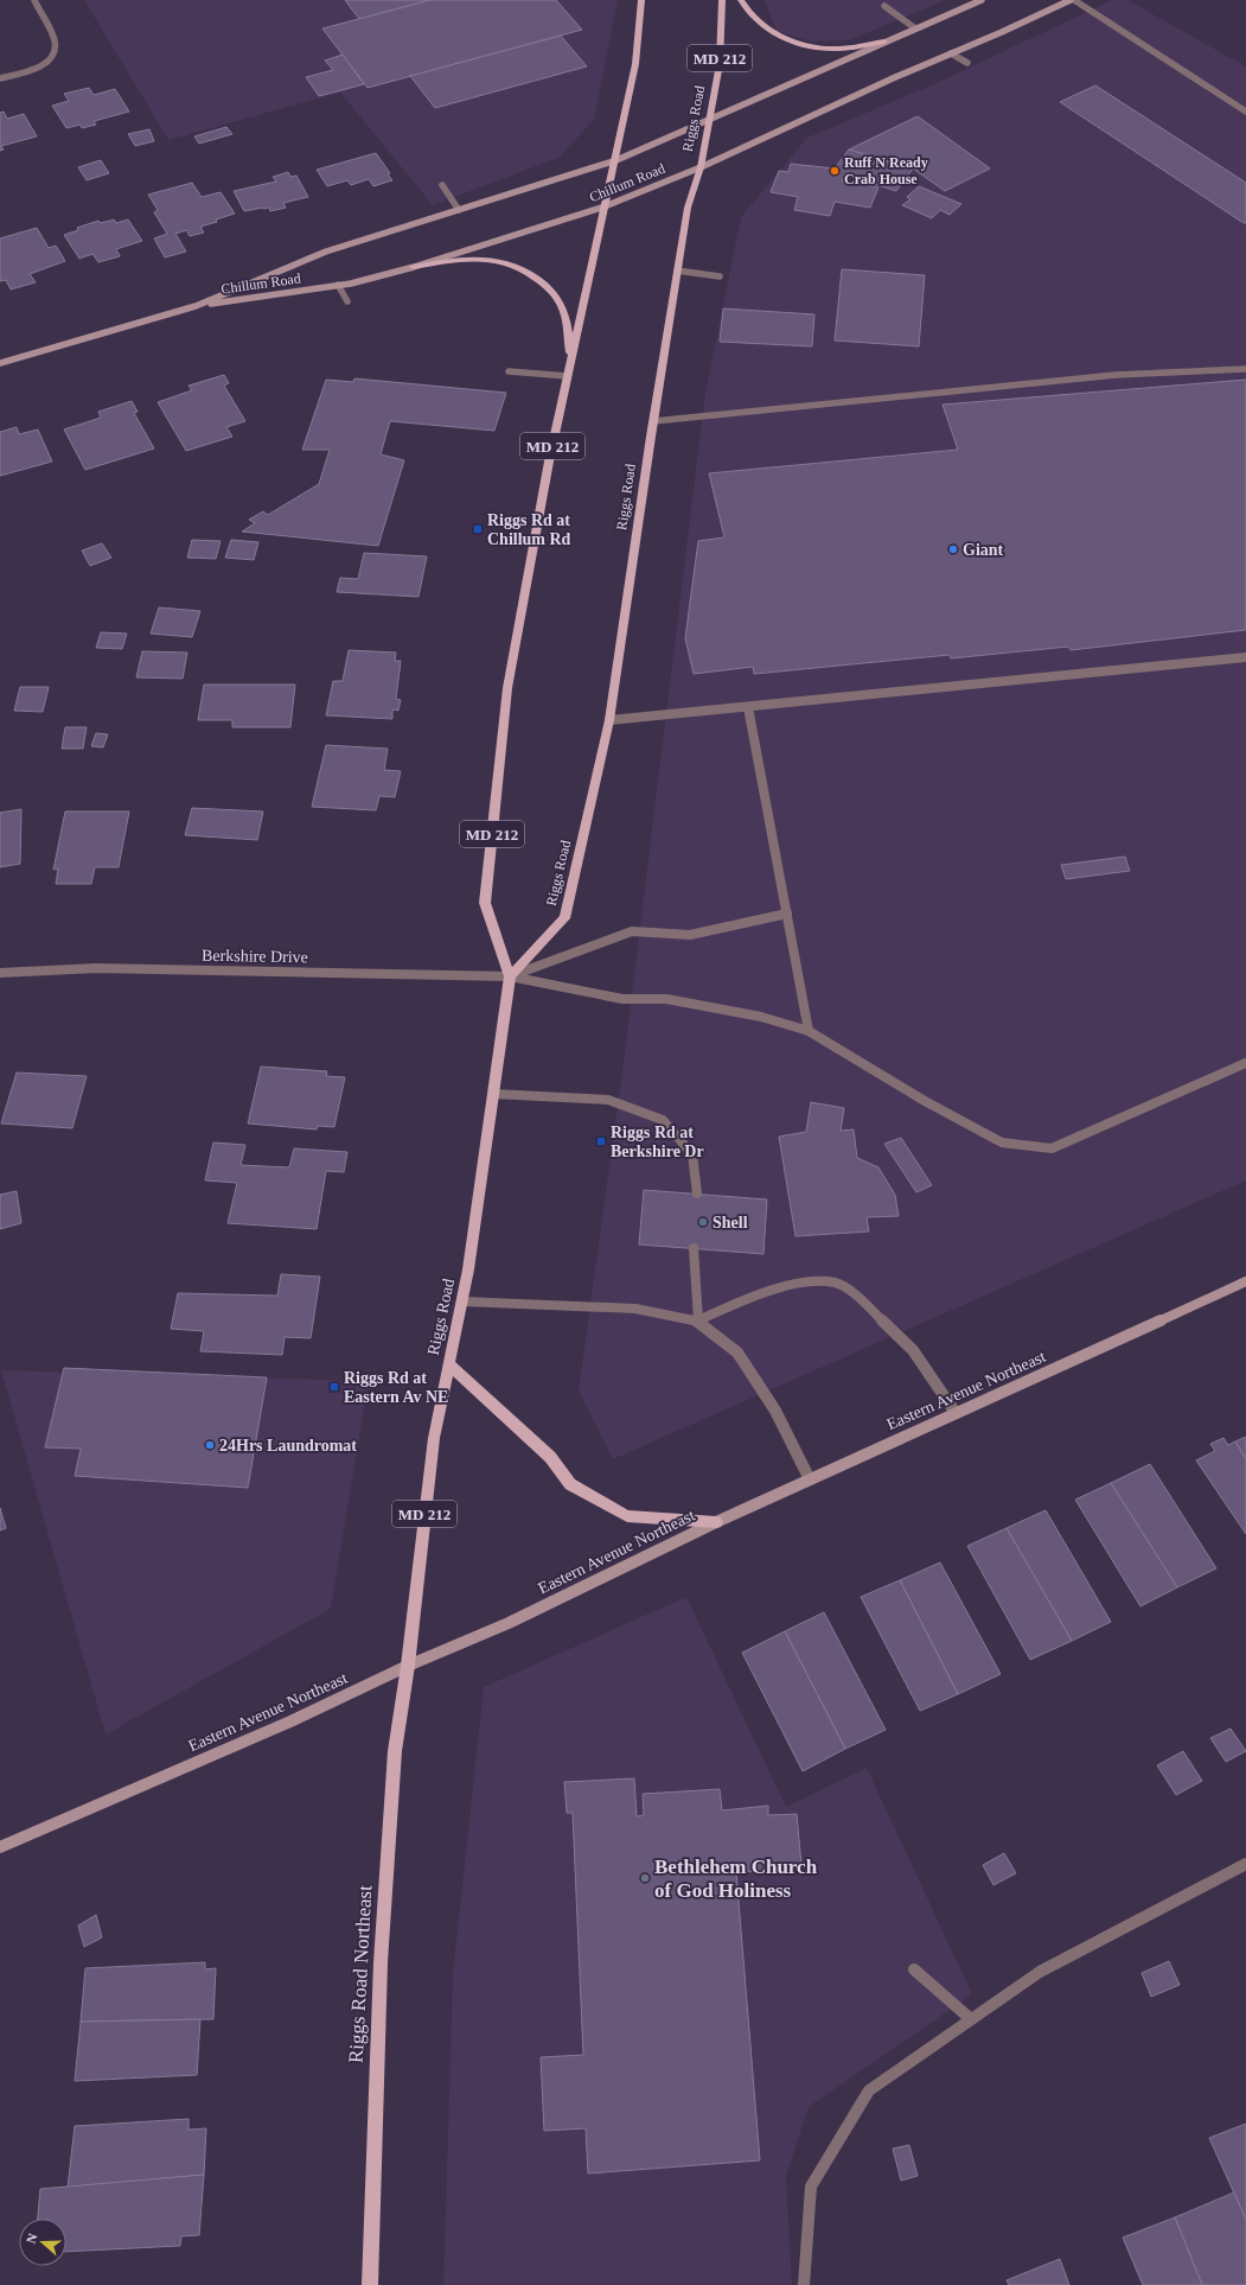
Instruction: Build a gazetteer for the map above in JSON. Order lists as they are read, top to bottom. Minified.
{"streets":{"main road":["MD 212","Riggs Road","Riggs Road Northeast"],"street":["Chillum Road","Berkshire Drive","Eastern Avenue Northeast"]},"crossings":[["Riggs Road","Chillum Road"],["Riggs Road","Berkshire Drive"],["Riggs Road","Eastern Avenue Northeast"],["Riggs Road","Riggs Road Northeast"],["Eastern Avenue Northeast","Riggs Road Northeast"]],"places":{"other":["Ruff N Ready Crab House","Giant","Shell","24Hrs Laundromat","Bethlehem Church of God Holiness"],"transit":["Riggs Rd at Chillum Rd","Riggs Rd at Berkshire Dr","Riggs Rd at Eastern Av NE"]},"north":"left"}
